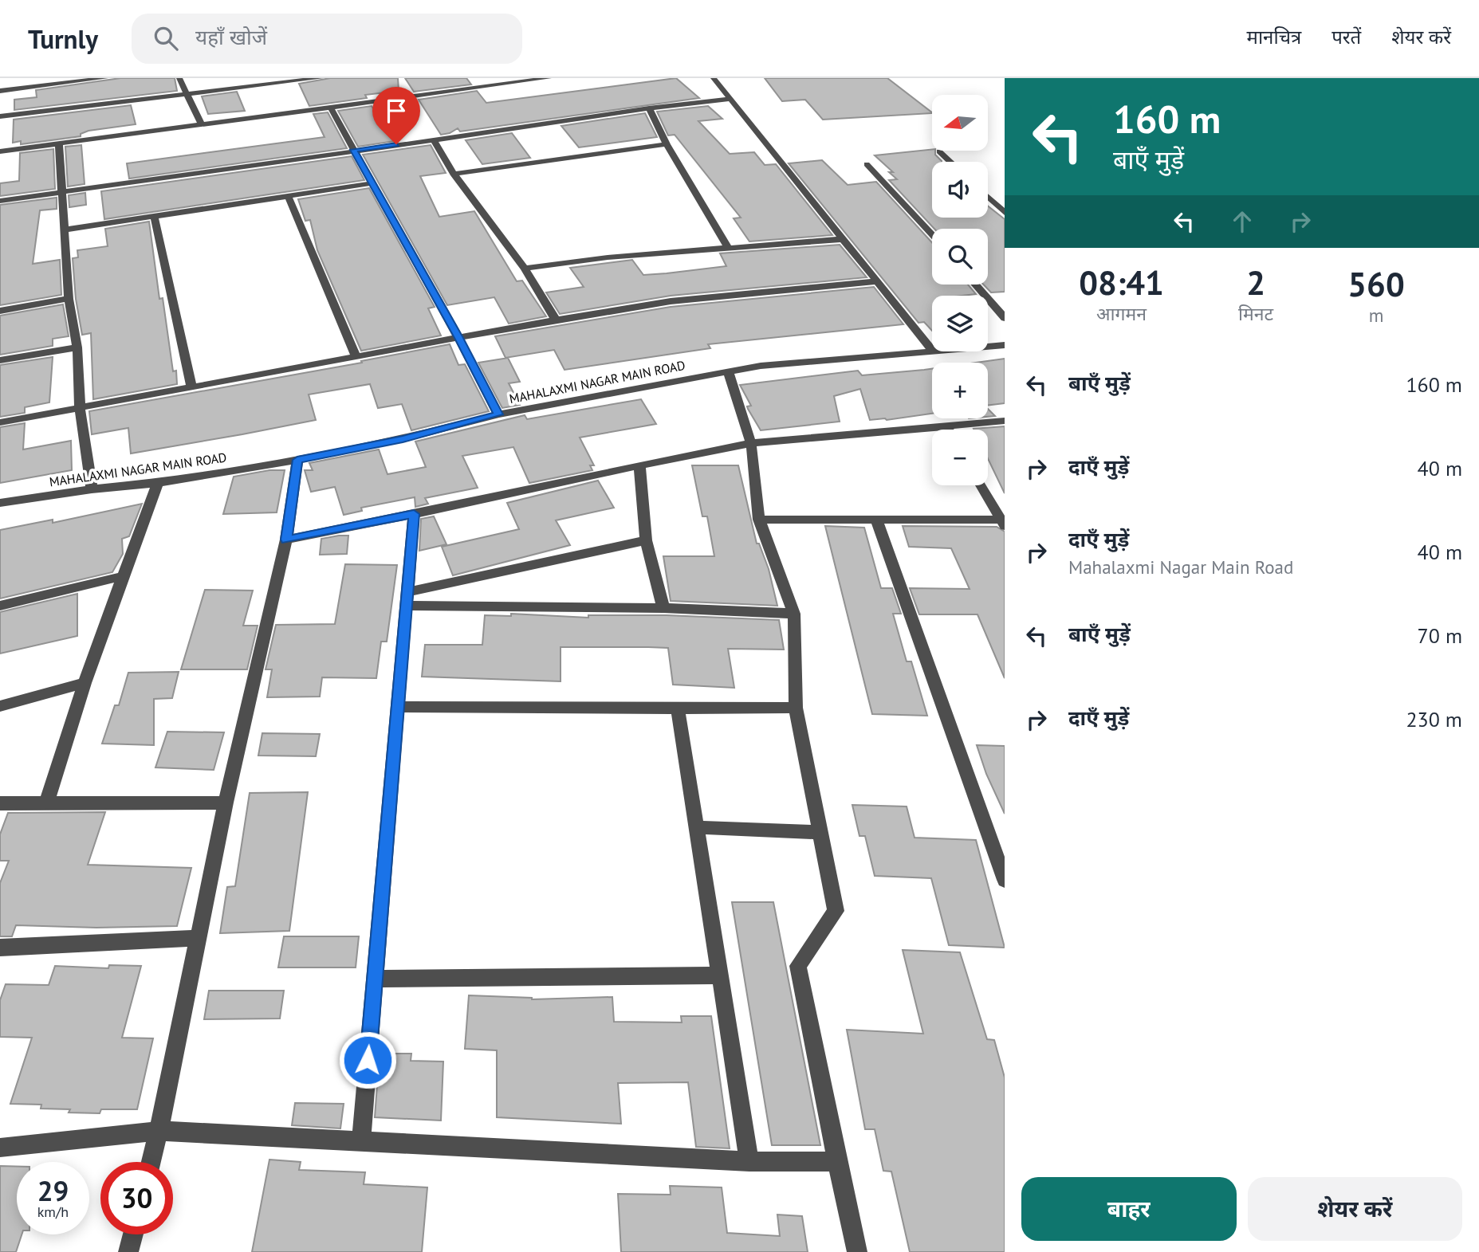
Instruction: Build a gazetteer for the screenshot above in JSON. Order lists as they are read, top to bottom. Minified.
{"streets":{"street":["MAHALAXMI NAGAR MAIN ROAD"]},"north":"left","page":{"header":"Turnly","search":"यहाँ खोजें","nav":["मानचित्र","परतें","शेयर करें"],"turn":["160 m","बाएँ मुड़ें"],"map_buttons":["+","−"],"eta":["08:41","आगमन","2","मिनट","560","m"],"list":[{"name":"बाएँ मुड़ें","value":"160 m"},{"name":"दाएँ मुड़ें","value":"40 m"},{"name":"दाएँ मुड़ें","note":"Mahalaxmi Nagar Main Road","value":"40 m"},{"name":"बाएँ मुड़ें","value":"70 m"},{"name":"दाएँ मुड़ें","value":"230 m"}],"speed":"29 km/h","limit":"30","buttons":["बाहर","शेयर करें"]}}
